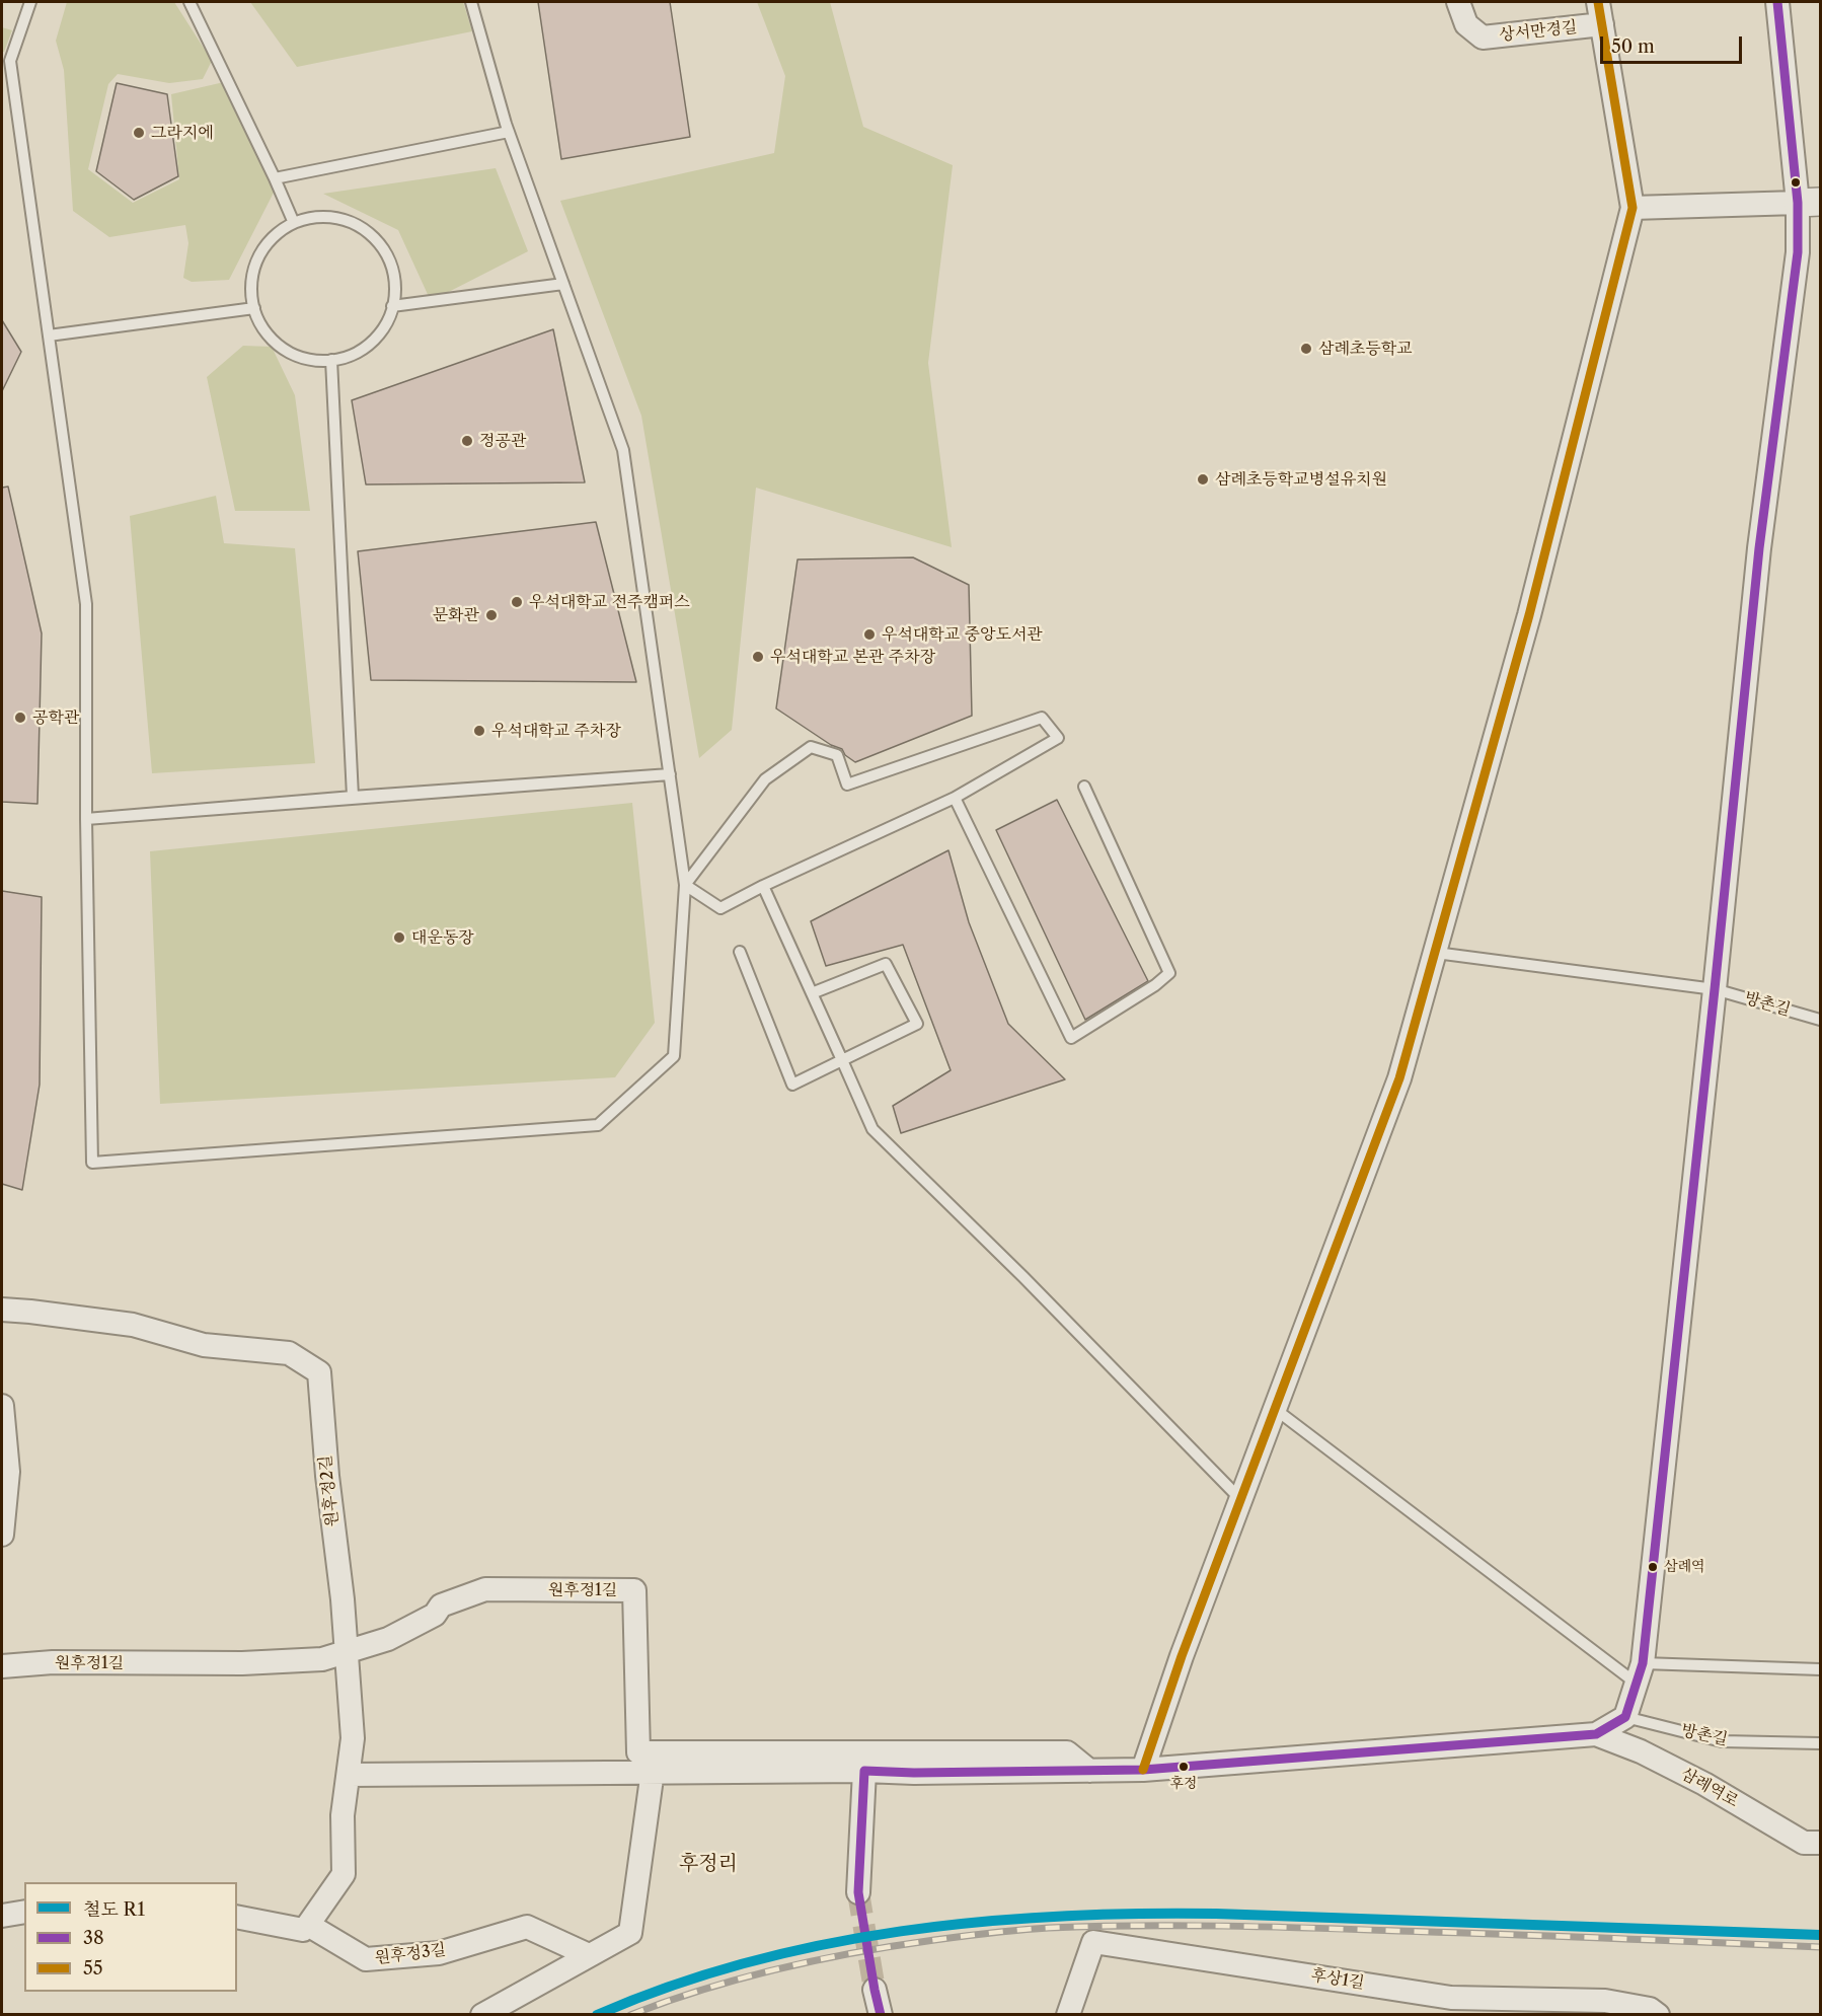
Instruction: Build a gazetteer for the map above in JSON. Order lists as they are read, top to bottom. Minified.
{"streets":{"street":["상서만경길","원후정2길","원후정1길","삼례역로","원후정3길","후상1길"],"lane":["방촌길"]},"crossings":[["방촌길","삼례역로"],["원후정2길","원후정1길"],["원후정2길","삼례역로"],["원후정2길","원후정3길"]],"districts":["후정리"],"places":["그라지에","삼례초등학교","정공관","삼례초등학교병설유치원","우석대학교 전주캠퍼스","문화관","우석대학교 중앙도서관","우석대학교 본관 주차장","공학관","우석대학교 주차장","대운동장","삼례역","후정"],"lines":["transit line 38","transit line 55","rail line R1"],"legend":["철도 R1","38","55"],"scale_bar":"50 m"}
